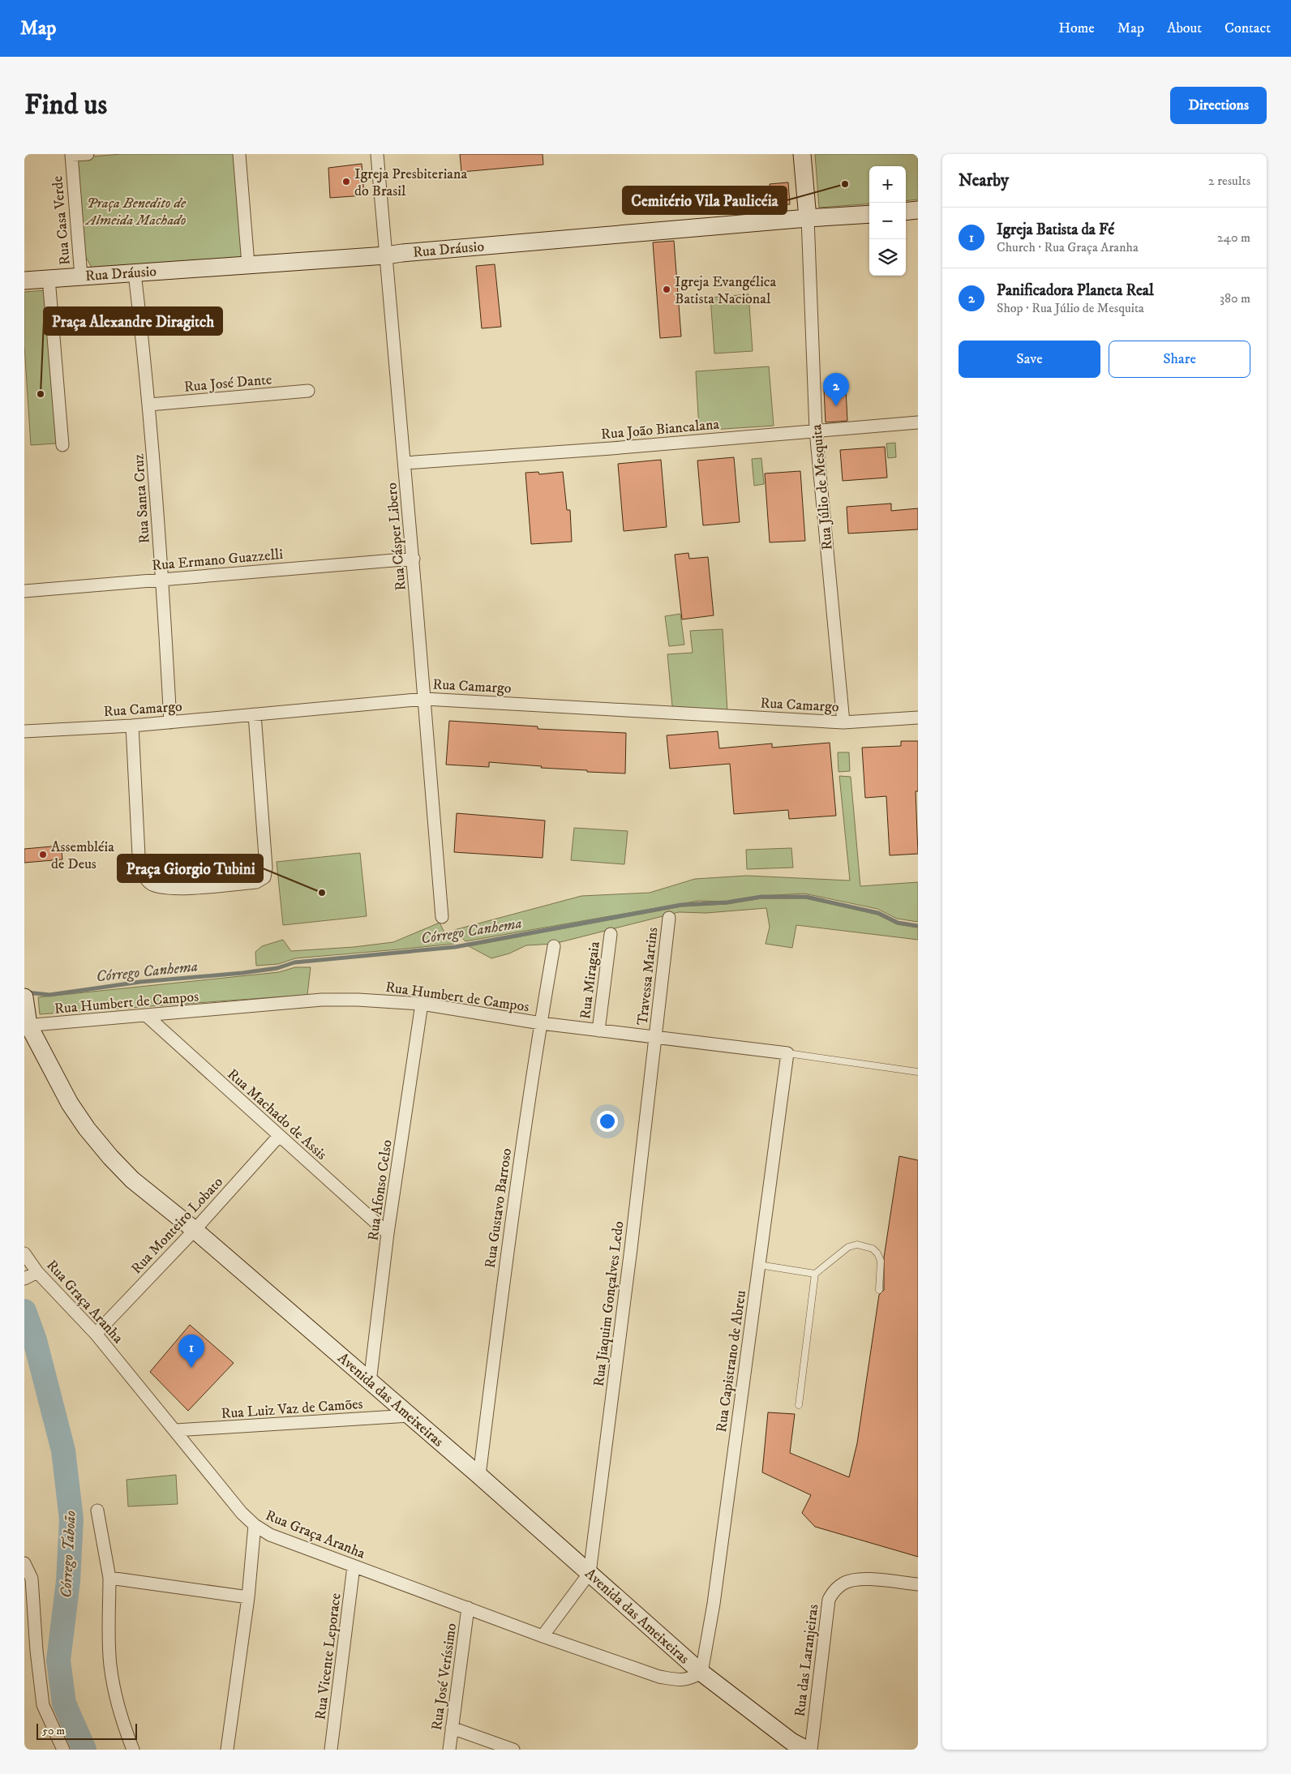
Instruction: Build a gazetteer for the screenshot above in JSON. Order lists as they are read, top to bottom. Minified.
{"streets":{"street":["Rua Casa Verde","Rua Dráusio","Rua José Dante","Rua João Biancalana","Rua Júlio de Mesquita","Rua Santa Cruz","Rua Cásper Libero","Rua Ermano Guazzelli","Rua Camargo","Travessa Martins","Rua Miragaia","Rua Humbert de Campos","Rua Machado de Assis","Rua Afonso Celso","Rua Gustavo Barroso","Rua Monteiro Lobato","Rua Graça Aranha","Rua Jiaquim Gonçalves Ledo","Rua Capistrano de Abreu","Avenida das Ameixeiras","Rua Luiz Vaz de Camões","Rua Vicente Leporace","Rua das Laranjeiras","Rua José Veríssimo"]},"crossings":[["Rua Casa Verde","Rua Dráusio"],["Rua Dráusio","Rua Júlio de Mesquita"],["Rua Dráusio","Rua Santa Cruz"],["Rua Dráusio","Rua Cásper Libero"],["Rua José Dante","Rua Santa Cruz"],["Rua João Biancalana","Rua Júlio de Mesquita"],["Rua João Biancalana","Rua Cásper Libero"],["Rua Júlio de Mesquita","Rua Camargo"],["Rua Santa Cruz","Rua Ermano Guazzelli"],["Rua Santa Cruz","Rua Camargo"],["Rua Cásper Libero","Rua Ermano Guazzelli"],["Rua Cásper Libero","Rua Camargo"],["Travessa Martins","Rua Humbert de Campos"],["Travessa Martins","Rua Jiaquim Gonçalves Ledo"],["Rua Miragaia","Rua Humbert de Campos"],["Rua Humbert de Campos","Rua Machado de Assis"],["Rua Humbert de Campos","Rua Afonso Celso"],["Rua Humbert de Campos","Rua Gustavo Barroso"],["Rua Humbert de Campos","Rua Jiaquim Gonçalves Ledo"],["Rua Humbert de Campos","Rua Capistrano de Abreu"],["Rua Humbert de Campos","Avenida das Ameixeiras"],["Rua Machado de Assis","Rua Afonso Celso"],["Rua Machado de Assis","Rua Monteiro Lobato"],["Rua Afonso Celso","Avenida das Ameixeiras"],["Rua Gustavo Barroso","Avenida das Ameixeiras"],["Rua Monteiro Lobato","Rua Graça Aranha"],["Rua Monteiro Lobato","Avenida das Ameixeiras"],["Rua Graça Aranha","Rua Capistrano de Abreu"],["Rua Graça Aranha","Avenida das Ameixeiras"],["Rua Graça Aranha","Rua Luiz Vaz de Camões"],["Rua Graça Aranha","Rua Vicente Leporace"],["Rua Graça Aranha","Rua José Veríssimo"],["Rua Jiaquim Gonçalves Ledo","Avenida das Ameixeiras"],["Rua Capistrano de Abreu","Avenida das Ameixeiras"],["Avenida das Ameixeiras","Rua Luiz Vaz de Camões"]],"water":["Córrego Canhema","Córrego Taboão"],"parks":["Praça Benedito de Almeida Machado"],"places":["Igreja Presbiteriana do Brasil","Cemitério Vila Paulicéia","Igreja Evangélica Batista Nacional","Praça Alexandre Diragitch","Assembléia de Deus","Praça Giorgio Tubini"],"scale_bar":"50 m","page":{"header":"Map","nav":["Home","Map","About","Contact"],"buttons":["Directions",["Save","Share"]],"title":"Find us","heading":["Nearby","2 results"],"map_buttons":["+","−"],"list":[{"mark":"1","name":"Igreja Batista da Fé","note":"Church · Rua Graça Aranha","value":"240 m"},{"mark":"2","name":"Panificadora Planeta Real","note":"Shop · Rua Júlio de Mesquita","value":"380 m"}],"pins":["2","1"],"scale":"50 m"}}
